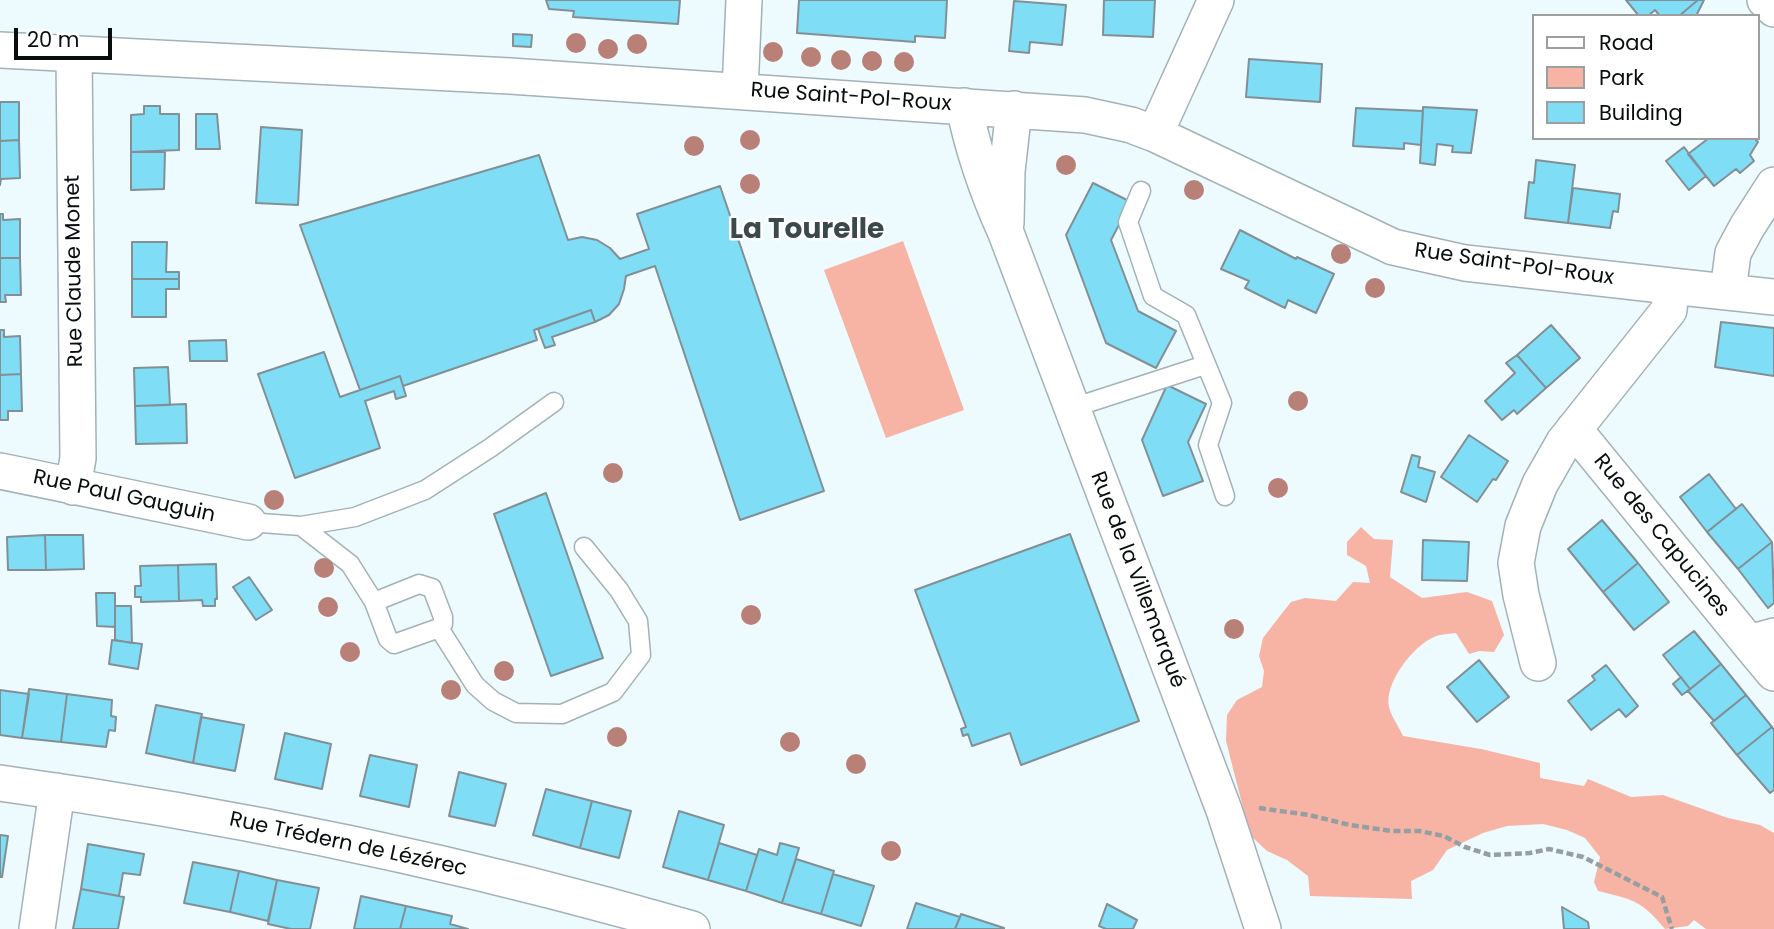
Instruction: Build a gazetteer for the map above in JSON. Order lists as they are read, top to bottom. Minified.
{"streets":{"street":["Rue Saint-Pol-Roux","Rue Claude Monet","Rue Paul Gauguin","Rue des Capucines","Rue de la Villemarqué","Rue Trédern de Lézérec"]},"crossings":[["Rue Saint-Pol-Roux","Rue Claude Monet"],["Rue Saint-Pol-Roux","Rue de la Villemarqué"],["Rue Claude Monet","Rue Paul Gauguin"]],"districts":["La Tourelle"],"legend":["Road","Park","Building"],"scale_bar":"20 m"}
